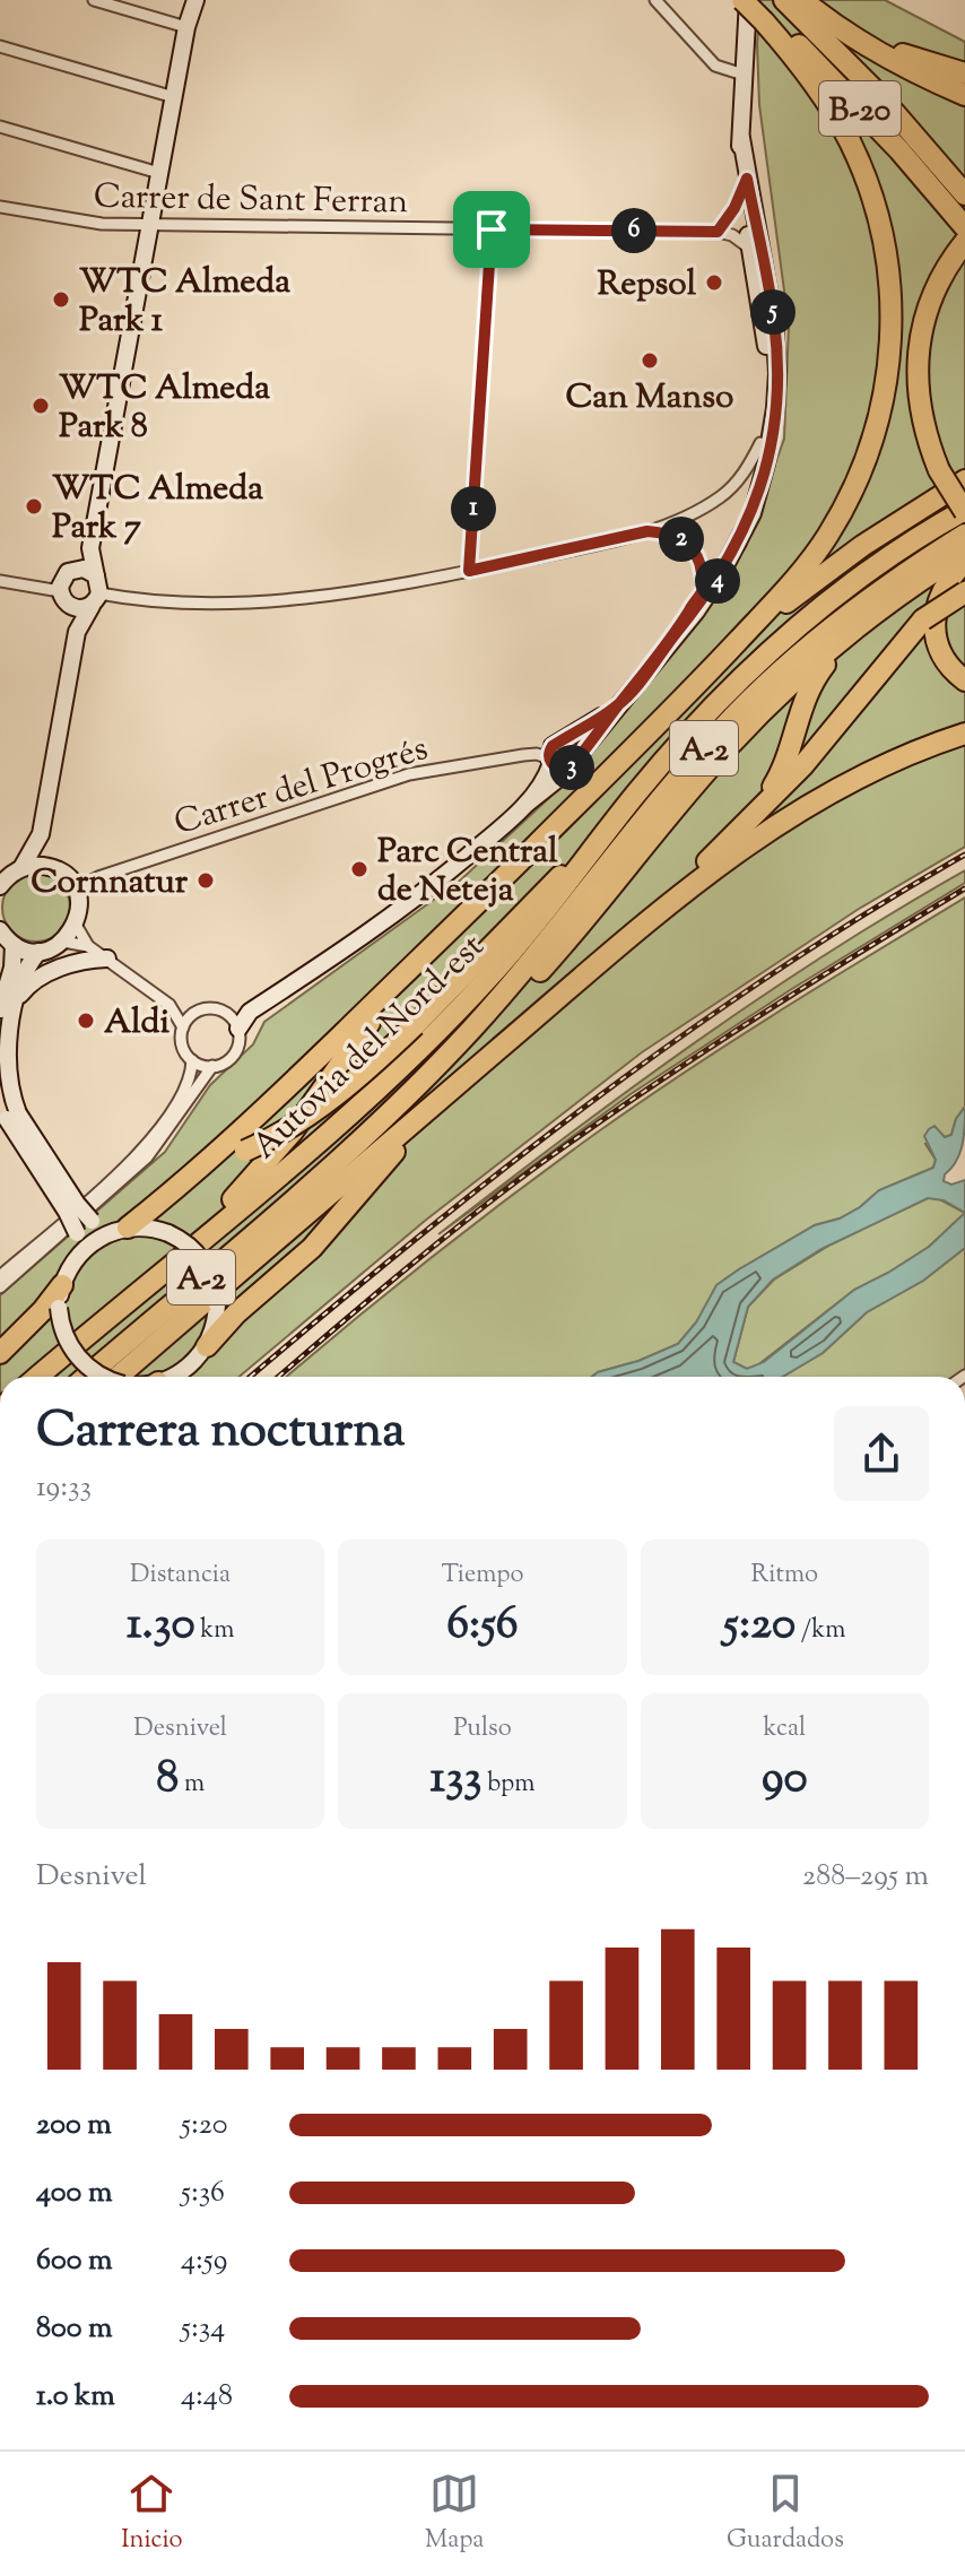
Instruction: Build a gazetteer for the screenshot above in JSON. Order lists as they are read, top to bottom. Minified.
{"streets":{"highway":["B-20","A-2","Autovia del Nord-est"],"street":["Carrer de Sant Ferran","Carrer del Progrés"]},"places":["Repsol","WTC Almeda Park 1","Can Manso","WTC Almeda Park 8","WTC Almeda Park 7","Parc Central de Neteja","Cornnatur","Aldi"],"page":{"pins":["6","5","1","2","4","3"],"heading":["Carrera nocturna","19:33"],"stats":[["Distancia","1.30 km"],["Tiempo","6:56"],["Ritmo","5:20 /km"],["Desnivel","8 m"],["Pulso","133 bpm"],["kcal","90"]],"chart":["Desnivel","288–295 m"],"list":[{"name":"200 m","note":"5:20"},{"name":"400 m","note":"5:36"},{"name":"600 m","note":"4:59"},{"name":"800 m","note":"5:34"},{"name":"1.0 km","note":"4:48"}],"tabs":["Inicio","Mapa","Guardados"]}}
